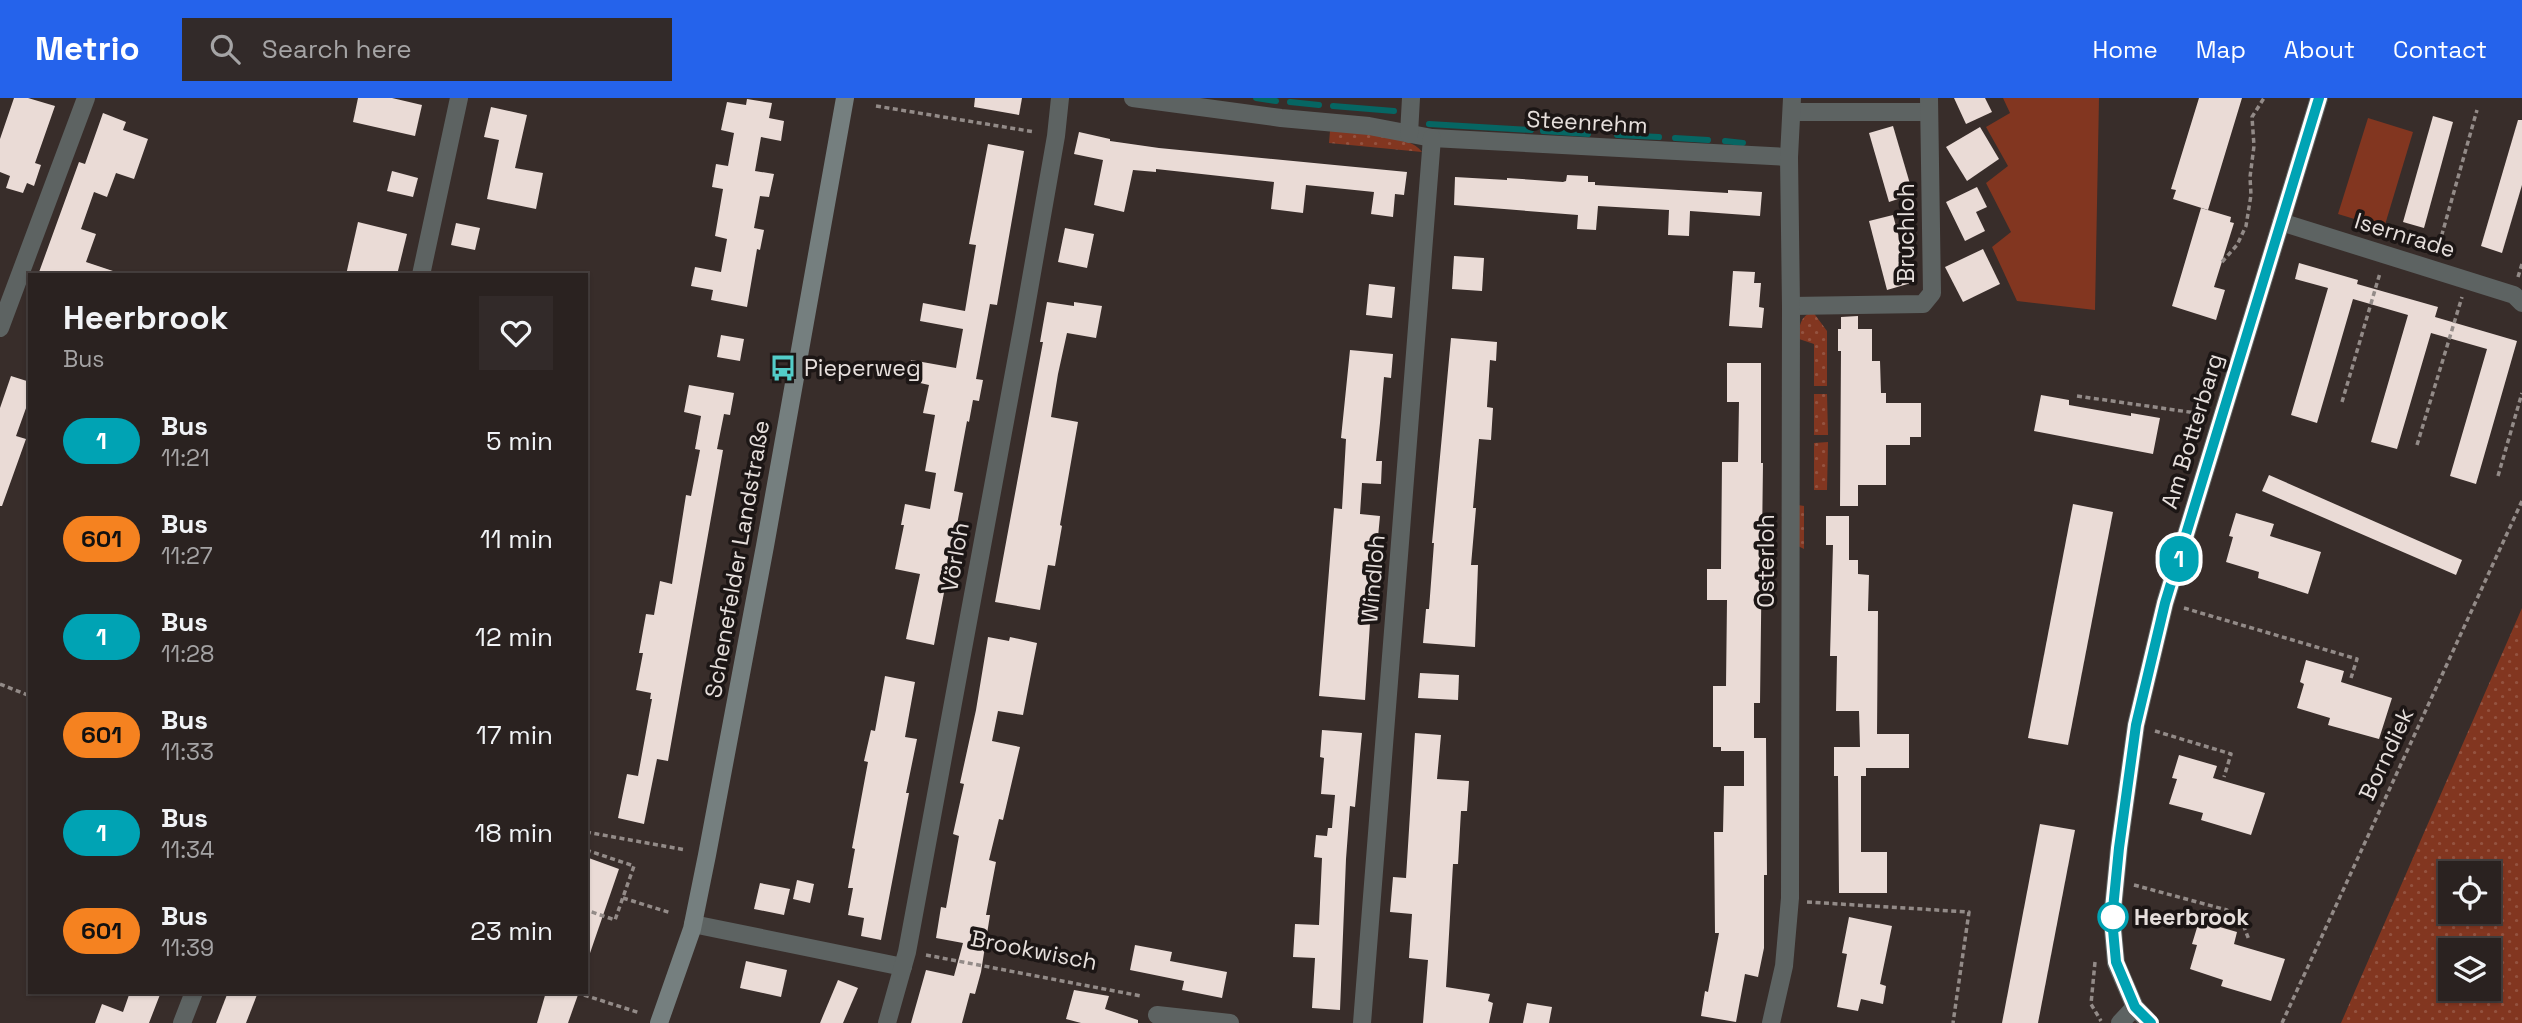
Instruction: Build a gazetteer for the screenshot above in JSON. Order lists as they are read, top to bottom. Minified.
{"streets":{"main road":["Schenefelder Landstraße"],"street":["Steenrehm","Bruchloh","Isernrade","Am Botterbarg","Vörloh","Osterloh","Windloh"],"path":["Borndiek","Brookwisch"]},"crossings":[["Steenrehm","Osterloh"],["Steenrehm","Windloh"],["Bruchloh","Osterloh"],["Isernrade","Am Botterbarg"]],"places":{"bus stop":["Pieperweg"],"other":["Heerbrook"]},"lines":["bus line 1"],"page":{"header":"Metrio","search":"Search here","nav":["Home","Map","About","Contact"],"on_map":"1","heading":["Heerbrook","Bus"],"list":[{"mark":"1","name":"Bus","note":"11:21","value":"5 min"},{"mark":"601","name":"Bus","note":"11:27","value":"11 min"},{"mark":"1","name":"Bus","note":"11:28","value":"12 min"},{"mark":"601","name":"Bus","note":"11:33","value":"17 min"},{"mark":"1","name":"Bus","note":"11:34","value":"18 min"},{"mark":"601","name":"Bus","note":"11:39","value":"23 min"}]}}
